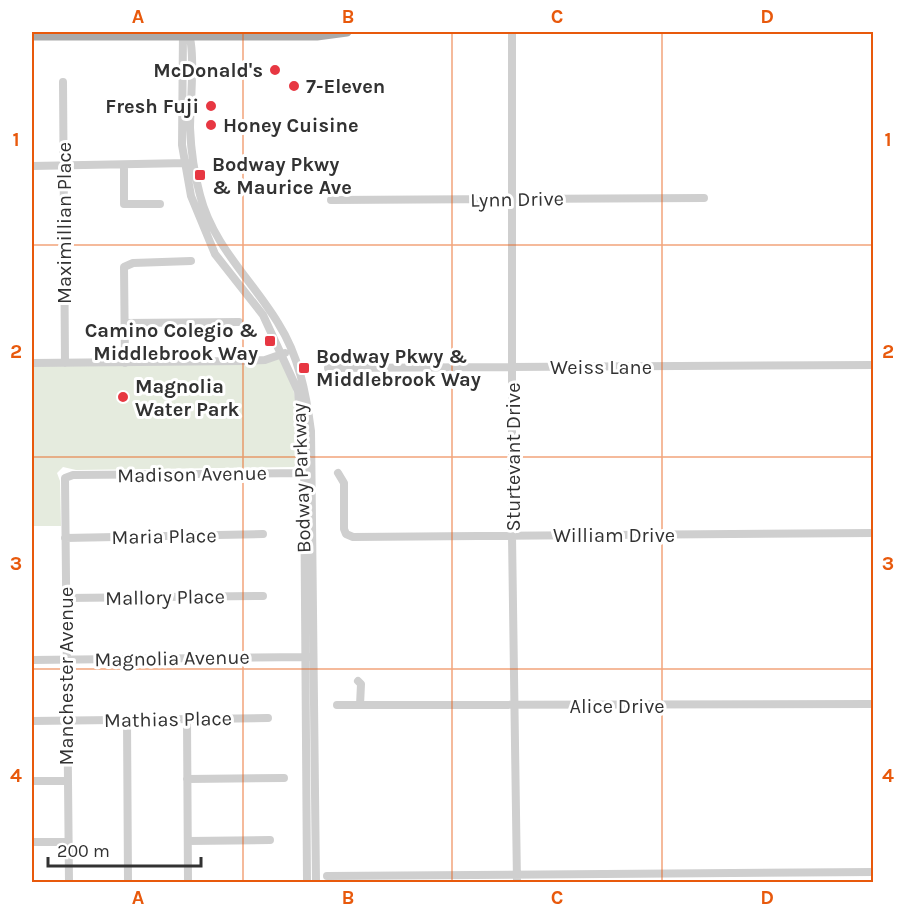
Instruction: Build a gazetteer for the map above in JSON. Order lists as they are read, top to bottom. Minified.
{"streets":{"street":["Lynn Drive","Maximillian Place","Weiss Lane","Sturtevant Drive","Madison Avenue","Bodway Parkway","William Drive","Maria Place","Mallory Place","Magnolia Avenue","Manchester Avenue","Alice Drive","Mathias Place"]},"crossings":[["Lynn Drive","Sturtevant Drive"],["Weiss Lane","Sturtevant Drive"],["Sturtevant Drive","William Drive"],["Sturtevant Drive","Alice Drive"],["Madison Avenue","Bodway Parkway"],["Madison Avenue","Manchester Avenue"],["Bodway Parkway","Magnolia Avenue"],["Maria Place","Manchester Avenue"],["Mallory Place","Manchester Avenue"],["Magnolia Avenue","Manchester Avenue"],["Manchester Avenue","Mathias Place"]],"places":{"other":["McDonald's","7-Eleven","Fresh Fuji","Honey Cuisine","Magnolia Water Park"],"transit":["Bodway Pkwy & Maurice Ave","Camino Colegio & Middlebrook Way","Bodway Pkwy & Middlebrook Way"]},"scale_bar":"200 m","grid":{"columns":["A","B","C","D"],"rows":["1","2","3","4"]}}
